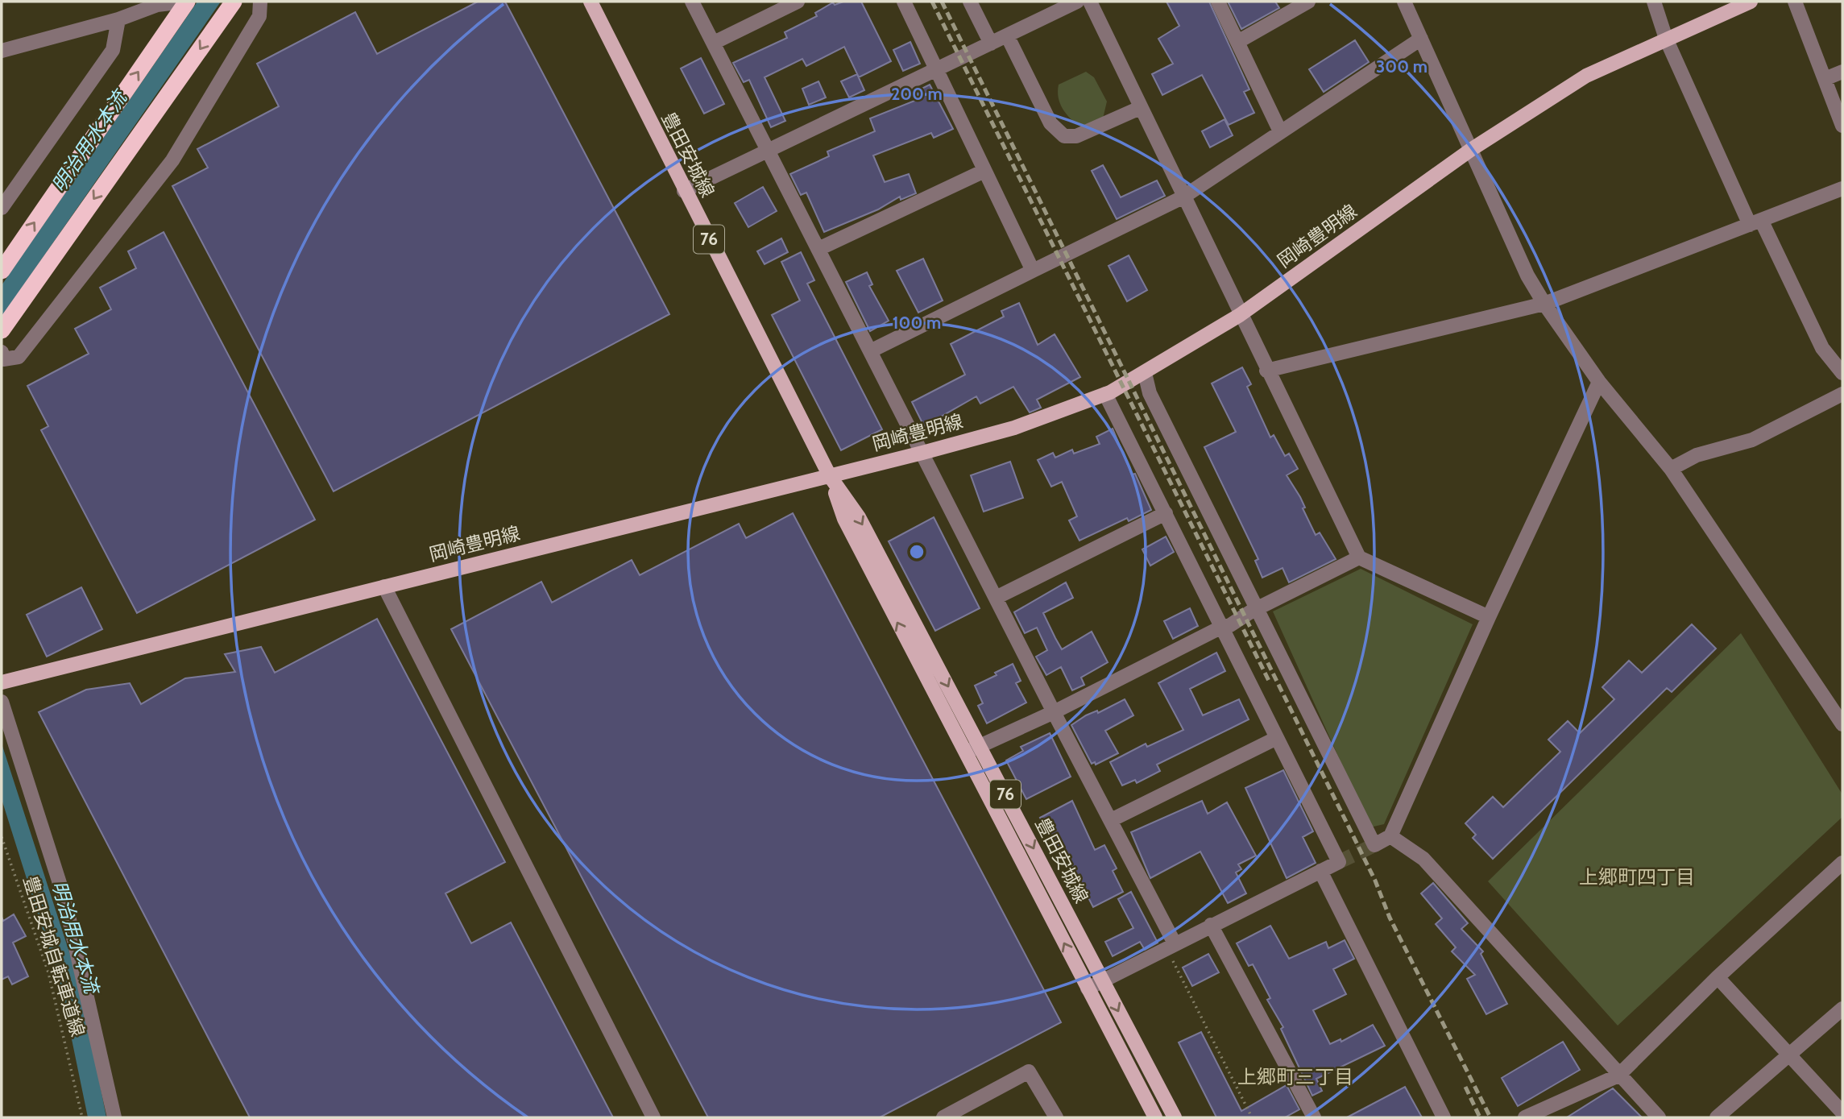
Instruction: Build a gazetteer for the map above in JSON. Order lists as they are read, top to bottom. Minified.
{"streets":{"main road":["豊田安城線","岡崎豊明線","76"],"path":["豊田安城自転車道線"]},"crossings":[["豊田安城線","岡崎豊明線"]],"districts":["上郷町四丁目","上郷町三丁目"],"water":["明治用水本流"],"rings":["300 m","200 m","100 m"]}
